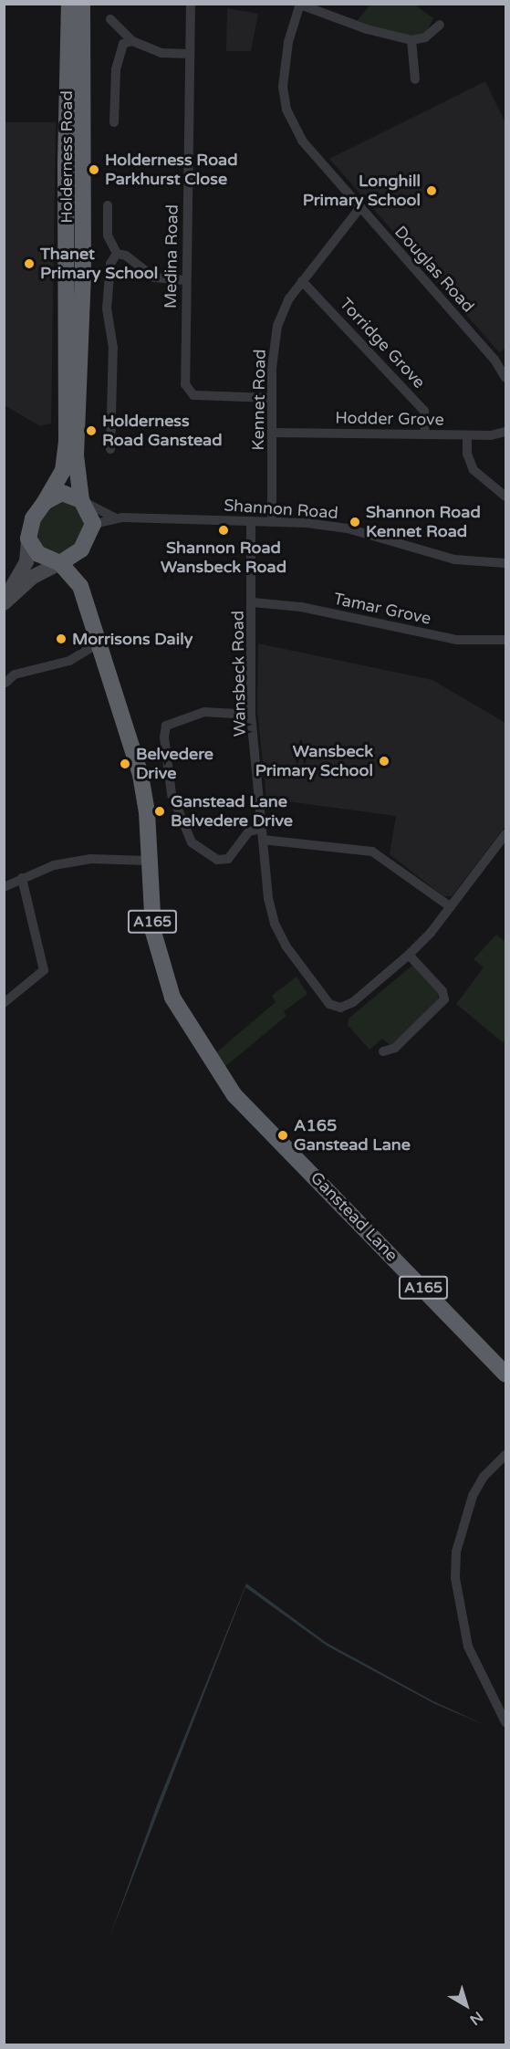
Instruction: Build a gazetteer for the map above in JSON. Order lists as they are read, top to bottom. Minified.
{"streets":{"highway":["Holderness Road","A165","Ganstead Lane"],"street":["Medina Road","Douglas Road","Torridge Grove","Kennet Road","Hodder Grove","Shannon Road","Tamar Grove","Wansbeck Road"]},"crossings":[["Holderness Road","Shannon Road"],["Holderness Road","A165"],["Holderness Road","Ganstead Lane"],["Medina Road","Kennet Road"],["Douglas Road","Kennet Road"],["Torridge Grove","Kennet Road"],["Torridge Grove","Hodder Grove"],["Kennet Road","Hodder Grove"],["Kennet Road","Shannon Road"],["Shannon Road","Wansbeck Road"],["Shannon Road","A165"],["Shannon Road","Ganstead Lane"],["Tamar Grove","Wansbeck Road"],["A165","Ganstead Lane"]],"places":["Holderness Road Parkhurst Close","Longhill Primary School","Thanet Primary School","Holderness Road Ganstead","Shannon Road Kennet Road","Shannon Road Wansbeck Road","Morrisons Daily","Wansbeck Primary School","Belvedere Drive","Ganstead Lane Belvedere Drive","A165 Ganstead Lane"],"north":"bottom right"}
